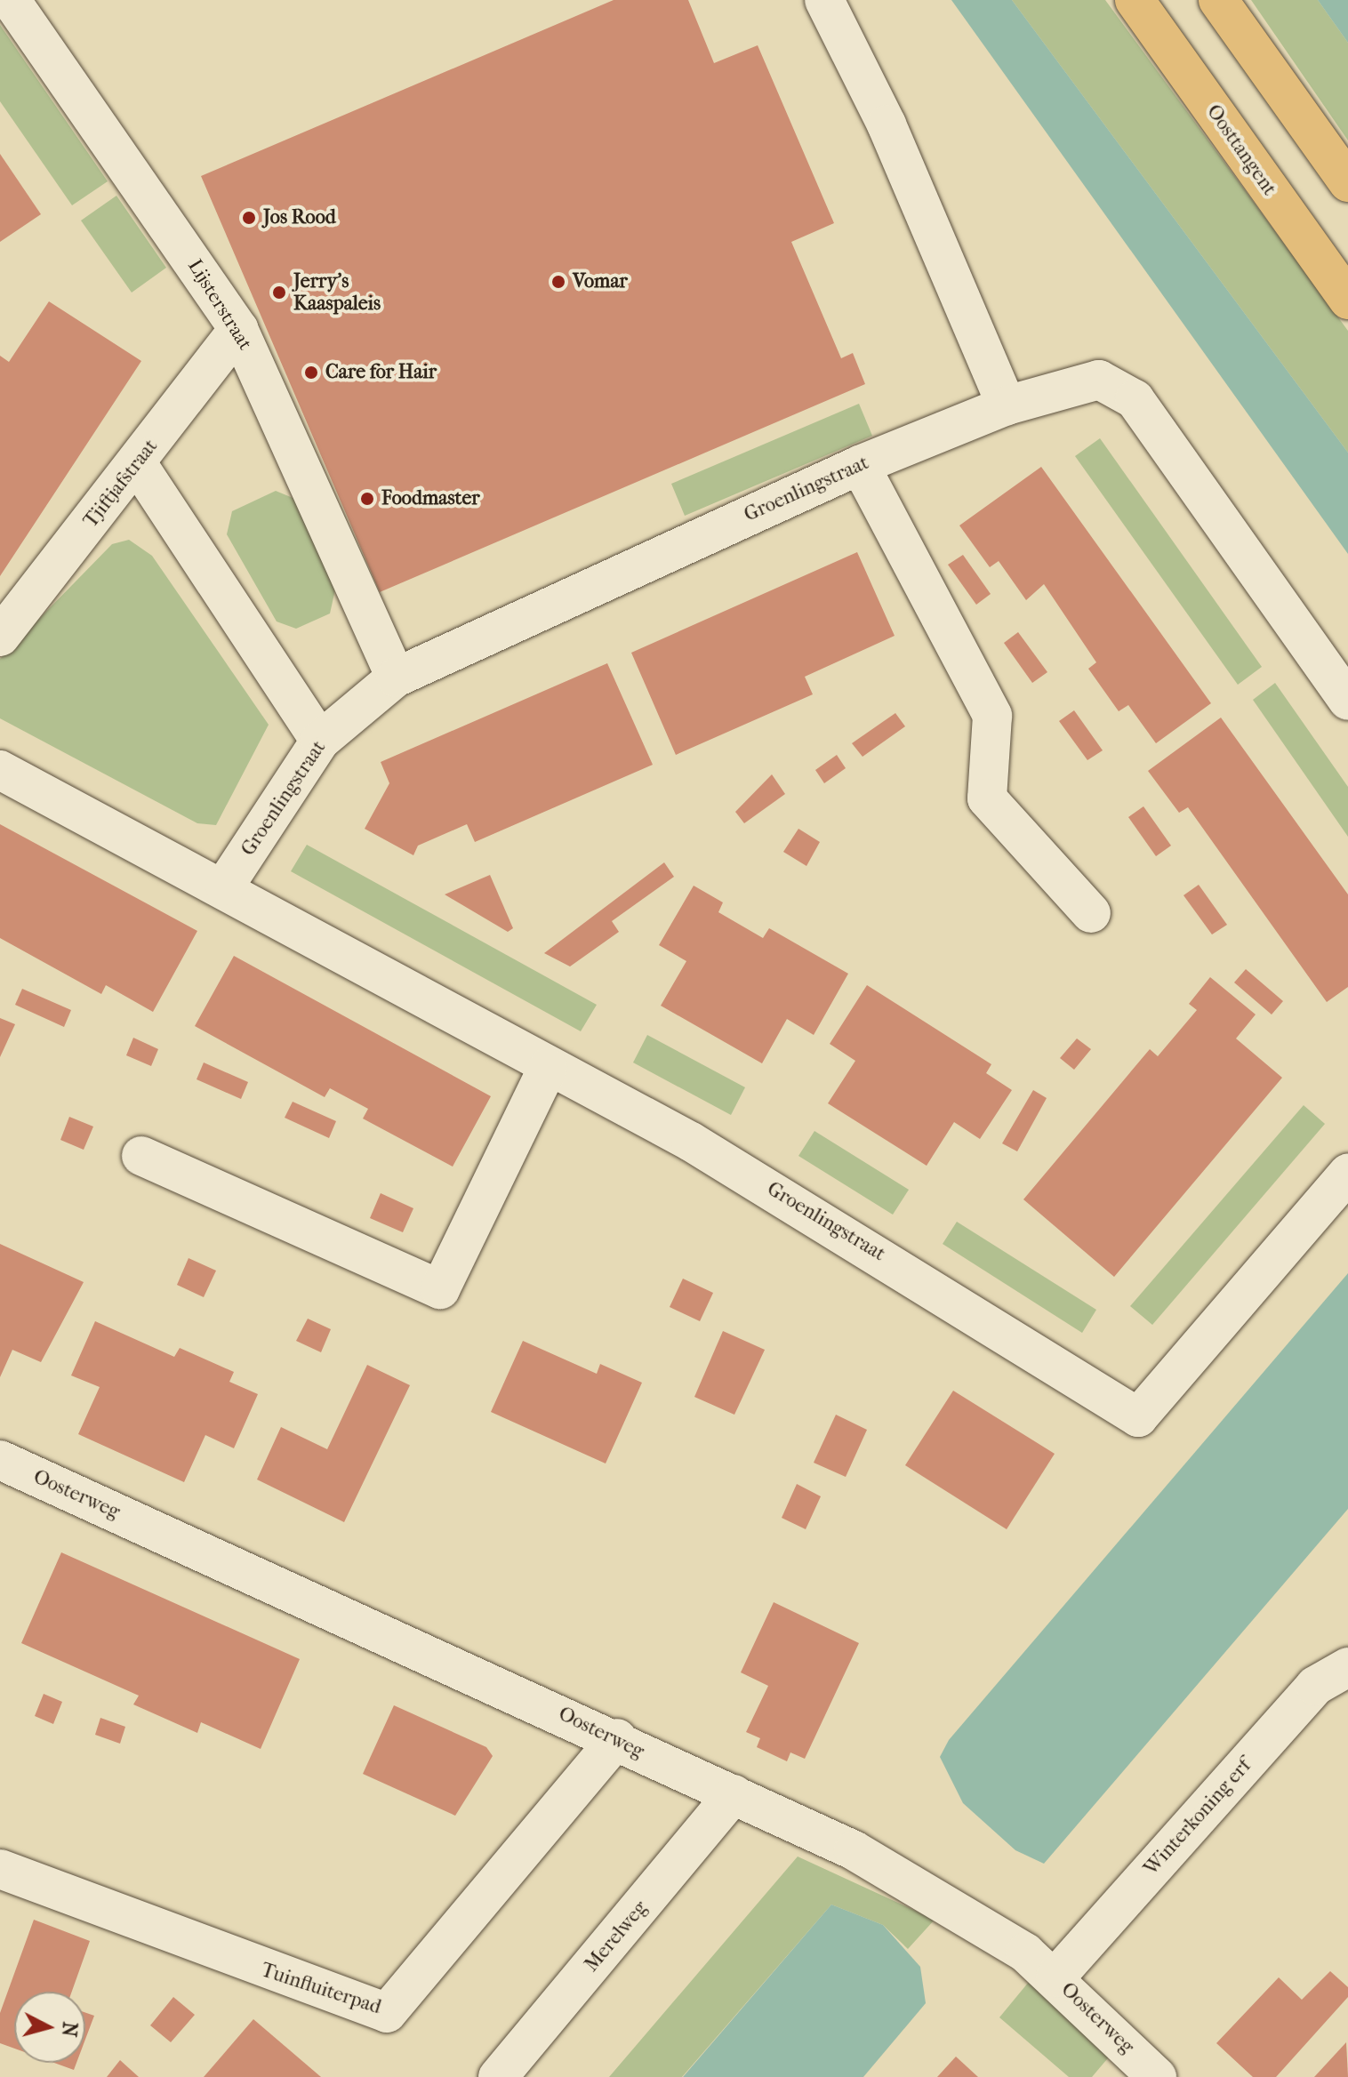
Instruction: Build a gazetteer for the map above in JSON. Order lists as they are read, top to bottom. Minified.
{"streets":{"main road":["Oosttangent"],"street":["Lijsterstraat","Tjiftjafstraat","Groenlingstraat","Oosterweg","Winterkoning erf","Merelweg","Tuinfluiterpad"]},"crossings":[["Lijsterstraat","Tjiftjafstraat"],["Lijsterstraat","Groenlingstraat"],["Oosterweg","Winterkoning erf"],["Oosterweg","Merelweg"],["Oosterweg","Tuinfluiterpad"]],"places":["Jos Rood","Vomar","Jerry's Kaaspaleis","Care for Hair","Foodmaster"],"north":"right"}
